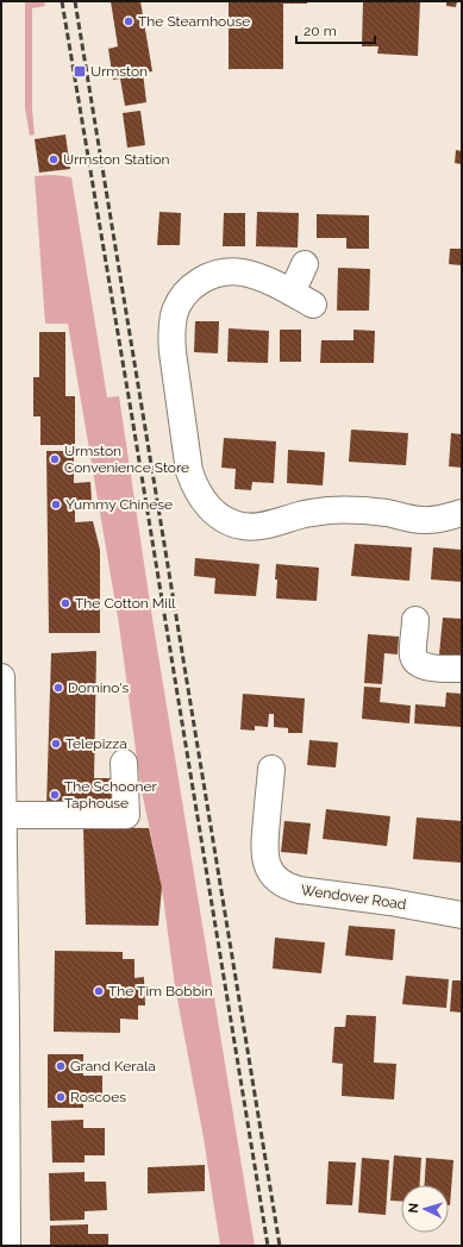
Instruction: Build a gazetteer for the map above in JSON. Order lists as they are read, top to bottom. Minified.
{"streets":{"street":["Wendover Road"]},"places":{"other":["The Steamhouse","Urmston Station","Urmston Convenience Store","Yummy Chinese","The Cotton Mill","Domino's","Telepizza","The Schooner Taphouse","The Tim Bobbin","Grand Kerala","Roscoes"],"transit":["Urmston"]},"scale_bar":"20 m","north":"left"}
